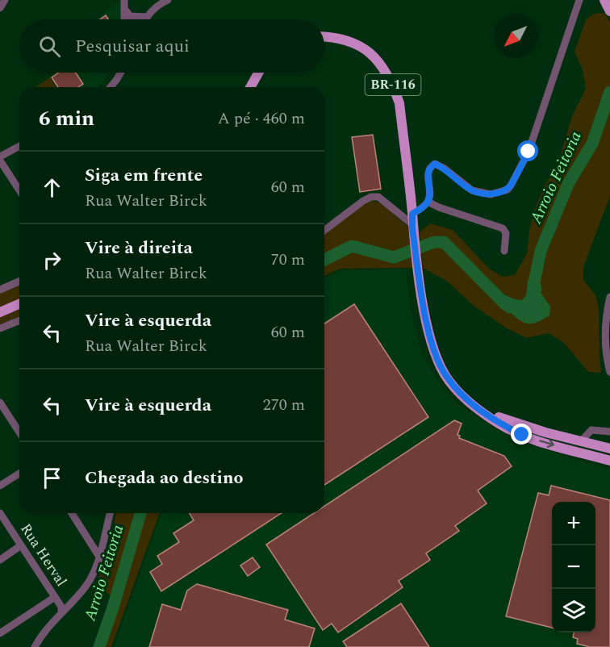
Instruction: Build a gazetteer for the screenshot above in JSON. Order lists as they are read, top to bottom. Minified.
{"streets":{"main road":["BR-116"],"street":["Rua Herval"]},"water":["Arroio Feitoria"],"north":"bottom left","page":{"search":"Pesquisar aqui","heading":["6 min","A pé · 460 m"],"list":[["Siga em frente","Rua Walter Birck","60 m"],["Vire à direita","Rua Walter Birck","70 m"],["Vire à esquerda","Rua Walter Birck","60 m"],["Vire à esquerda","270 m"],"Chegada ao destino"],"map_buttons":["+","−"]}}
